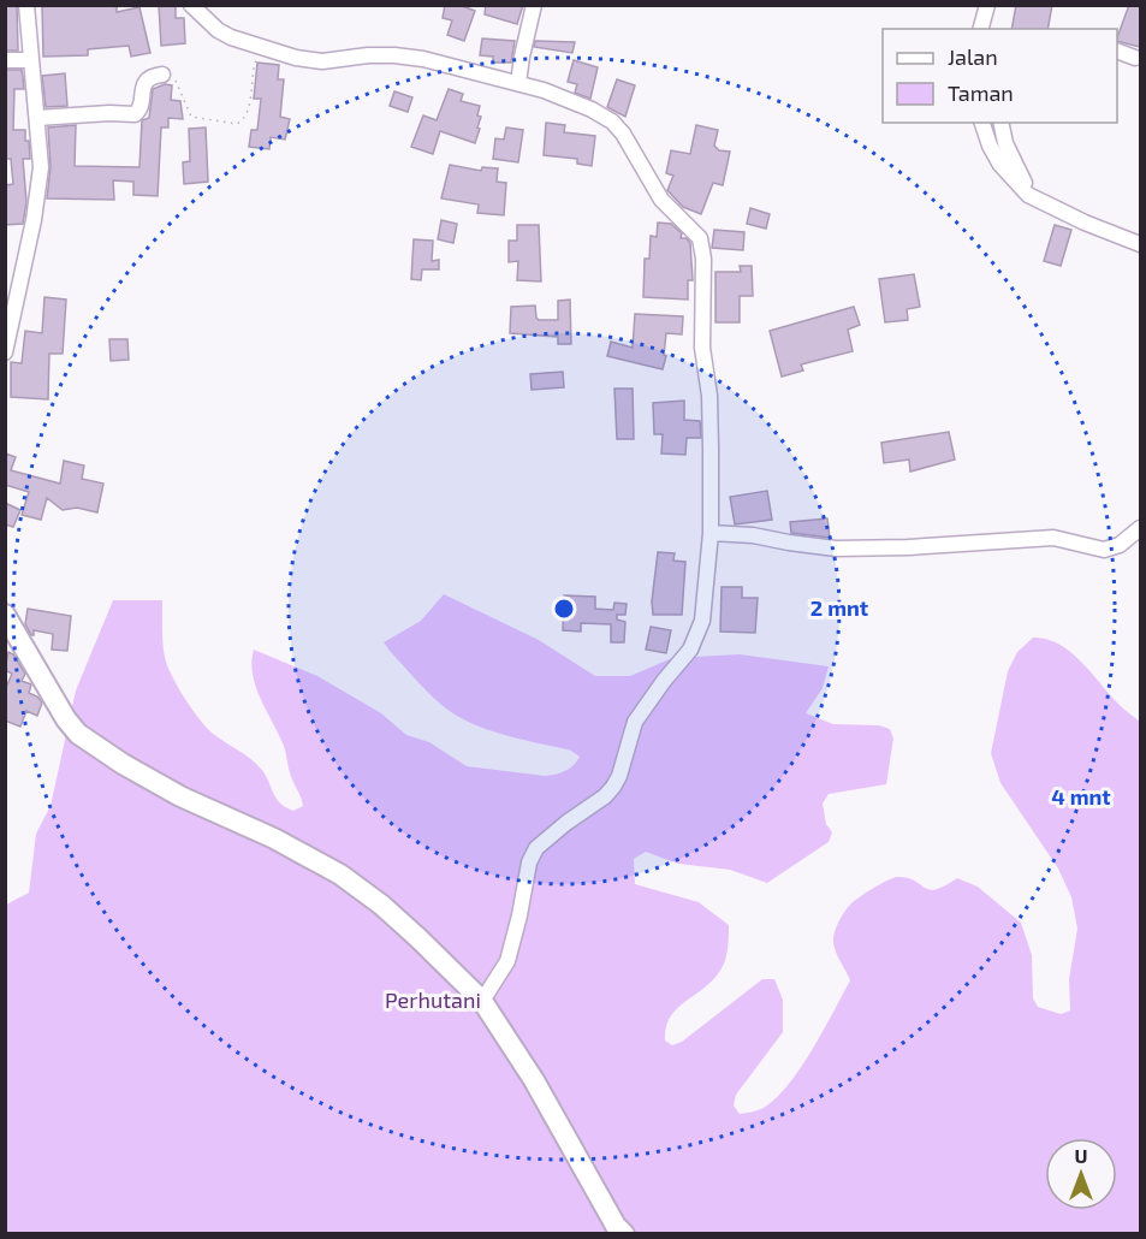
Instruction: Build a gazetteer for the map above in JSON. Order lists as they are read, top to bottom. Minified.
{"parks":["Perhutani"],"legend":["Jalan","Taman"],"north":"top","rings":["2 mnt","4 mnt"]}
